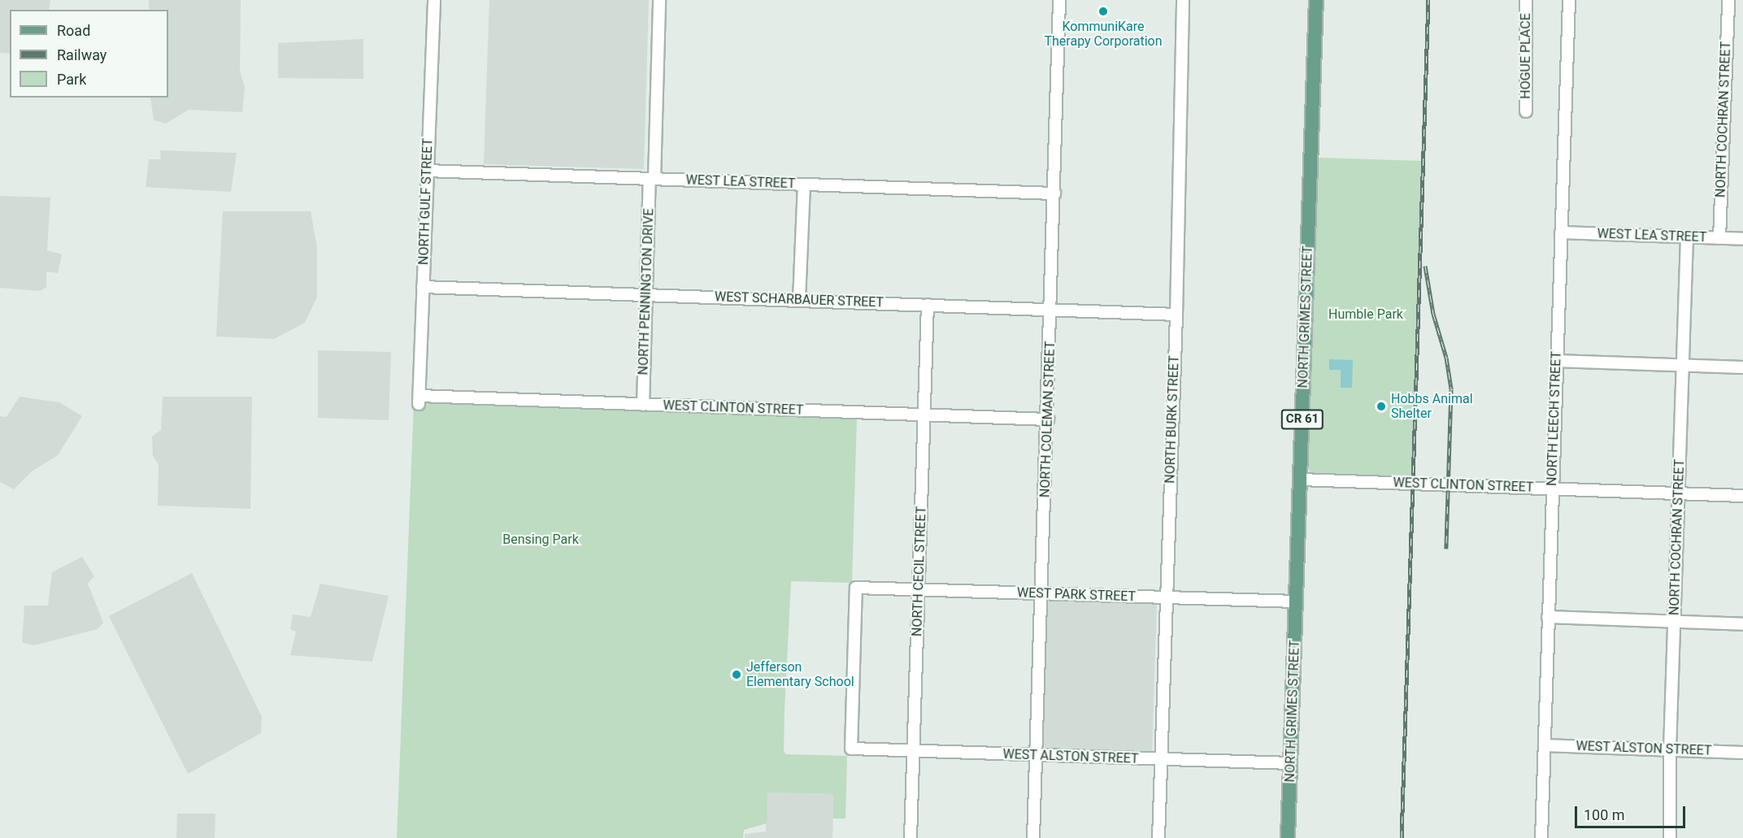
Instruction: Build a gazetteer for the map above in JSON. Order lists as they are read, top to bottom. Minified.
{"streets":{"main road":["NORTH GRIMES STREET","CR 61"],"street":["HOGUE PLACE","NORTH COCHRAN STREET","WEST LEA STREET","NORTH GULF STREET","NORTH PENNINGTON DRIVE","WEST SCHARBAUER STREET","WEST CLINTON STREET","NORTH LEECH STREET","NORTH COLEMAN STREET","NORTH BURK STREET","NORTH CECIL STREET","WEST PARK STREET","WEST ALSTON STREET"]},"crossings":[["NORTH COCHRAN STREET","WEST LEA STREET"],["NORTH COCHRAN STREET","WEST CLINTON STREET"],["NORTH COCHRAN STREET","WEST ALSTON STREET"],["WEST LEA STREET","NORTH GULF STREET"],["WEST LEA STREET","NORTH PENNINGTON DRIVE"],["WEST LEA STREET","NORTH LEECH STREET"],["WEST LEA STREET","NORTH COLEMAN STREET"],["NORTH GULF STREET","WEST SCHARBAUER STREET"],["NORTH GULF STREET","WEST CLINTON STREET"],["NORTH PENNINGTON DRIVE","WEST SCHARBAUER STREET"],["NORTH PENNINGTON DRIVE","WEST CLINTON STREET"],["WEST SCHARBAUER STREET","NORTH COLEMAN STREET"],["WEST SCHARBAUER STREET","NORTH BURK STREET"],["WEST SCHARBAUER STREET","NORTH CECIL STREET"],["NORTH GRIMES STREET","WEST CLINTON STREET"],["NORTH GRIMES STREET","WEST PARK STREET"],["NORTH GRIMES STREET","WEST ALSTON STREET"],["WEST CLINTON STREET","NORTH LEECH STREET"],["WEST CLINTON STREET","NORTH COLEMAN STREET"],["WEST CLINTON STREET","NORTH CECIL STREET"],["NORTH LEECH STREET","WEST ALSTON STREET"],["NORTH COLEMAN STREET","WEST PARK STREET"],["NORTH COLEMAN STREET","WEST ALSTON STREET"],["NORTH BURK STREET","WEST PARK STREET"],["NORTH BURK STREET","WEST ALSTON STREET"],["NORTH CECIL STREET","WEST PARK STREET"],["NORTH CECIL STREET","WEST ALSTON STREET"],["WEST PARK STREET","WEST ALSTON STREET"]],"parks":["Humble Park","Bensing Park"],"places":["KommuniKare Therapy Corporation","Hobbs Animal Shelter","Jefferson Elementary School"],"legend":["Road","Railway","Park"],"scale_bar":"100 m"}
